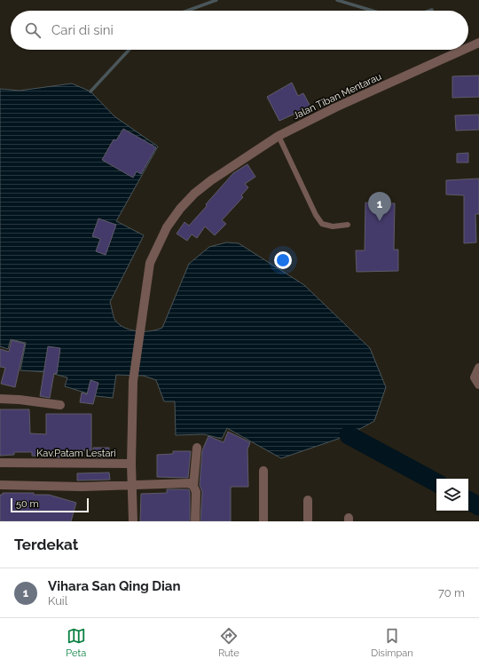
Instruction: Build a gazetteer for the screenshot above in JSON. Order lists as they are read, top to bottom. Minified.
{"streets":{"street":["Jalan Tiban Mentarau","Kav.Patam Lestari"]},"crossings":[["Jalan Tiban Mentarau","Kav.Patam Lestari"]],"scale_bar":"50 m","page":{"search":"Cari di sini","pins":"1","scale":"50 m","heading":"Terdekat","list":[{"mark":"1","name":"Vihara San Qing Dian","note":"Kuil","value":"70 m"}],"nav":["Peta","Rute","Disimpan"]}}
